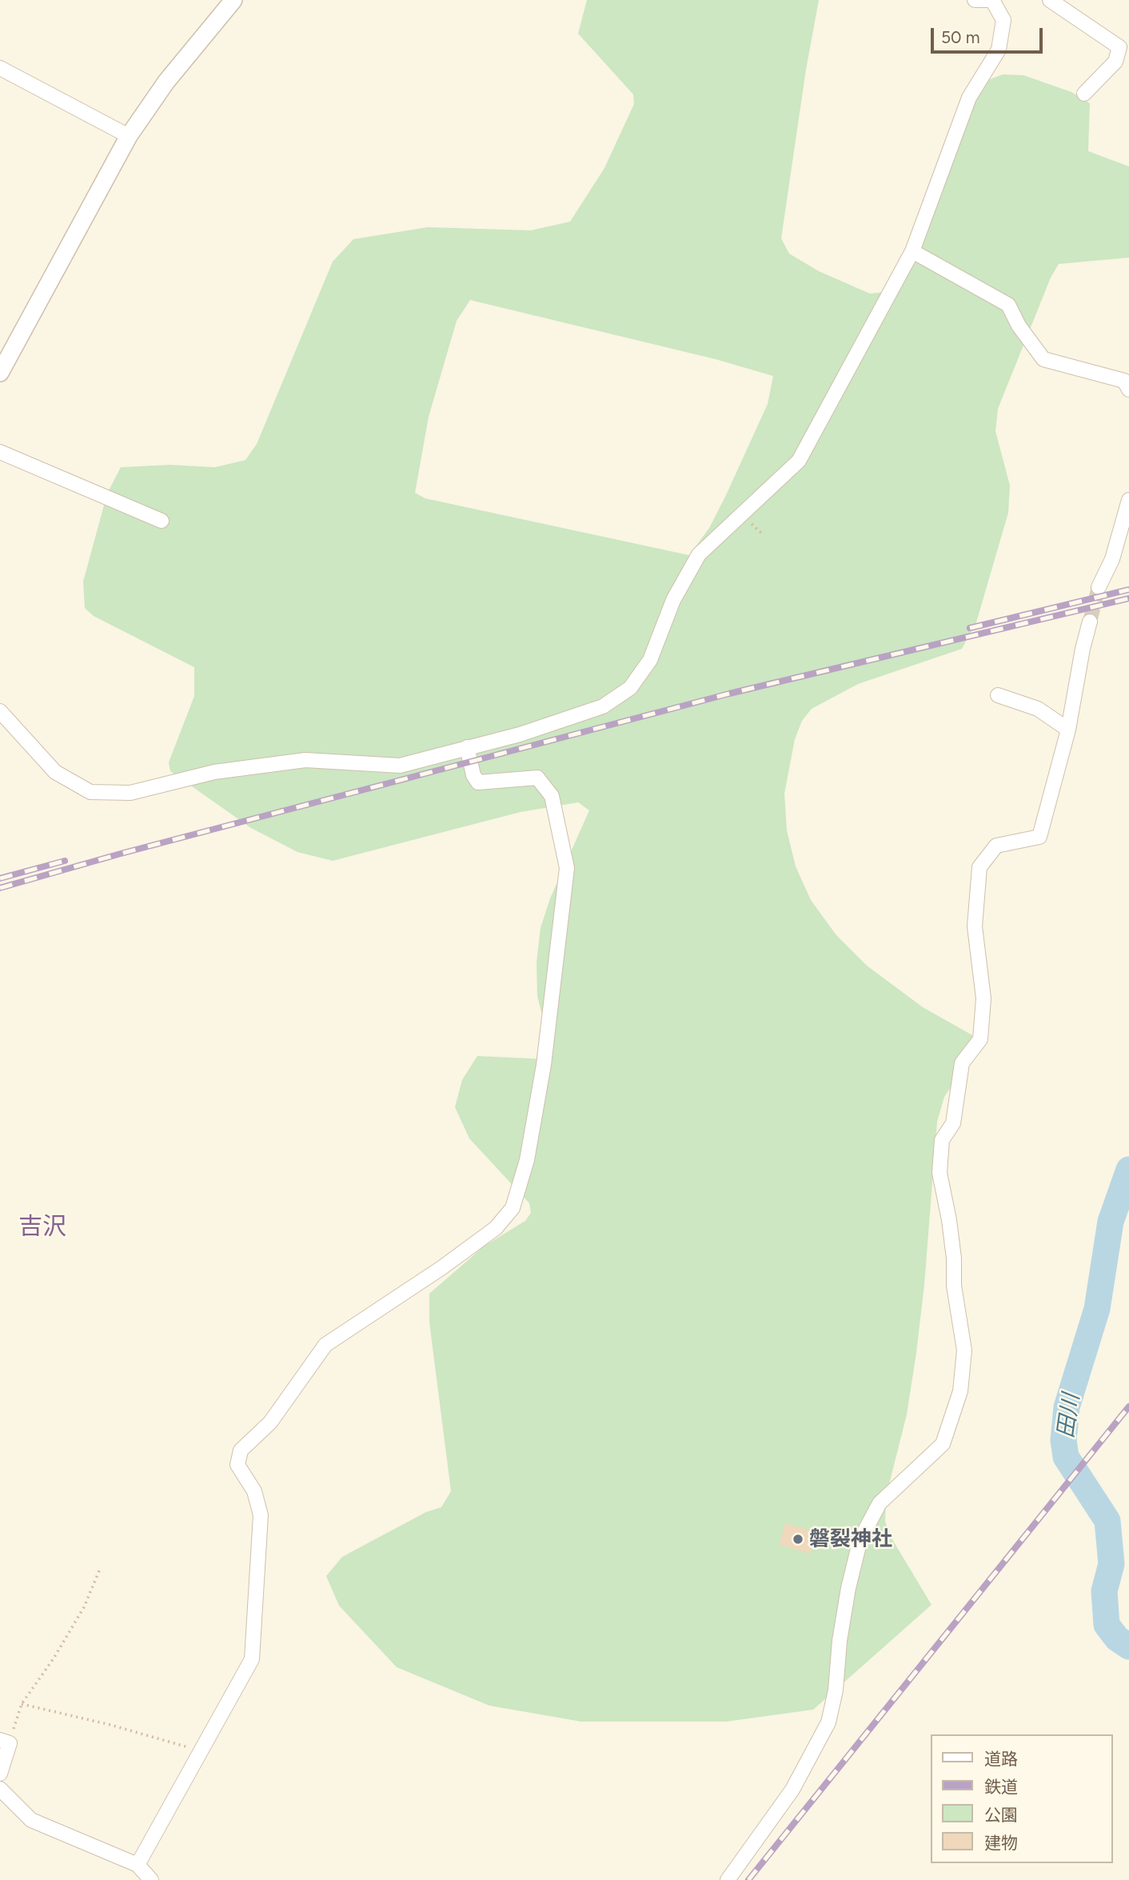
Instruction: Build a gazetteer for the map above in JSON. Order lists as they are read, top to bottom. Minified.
{"districts":["吉沢"],"water":["田川"],"places":["磐裂神社"],"legend":["道路","鉄道","公園","建物"],"scale_bar":"50 m"}
